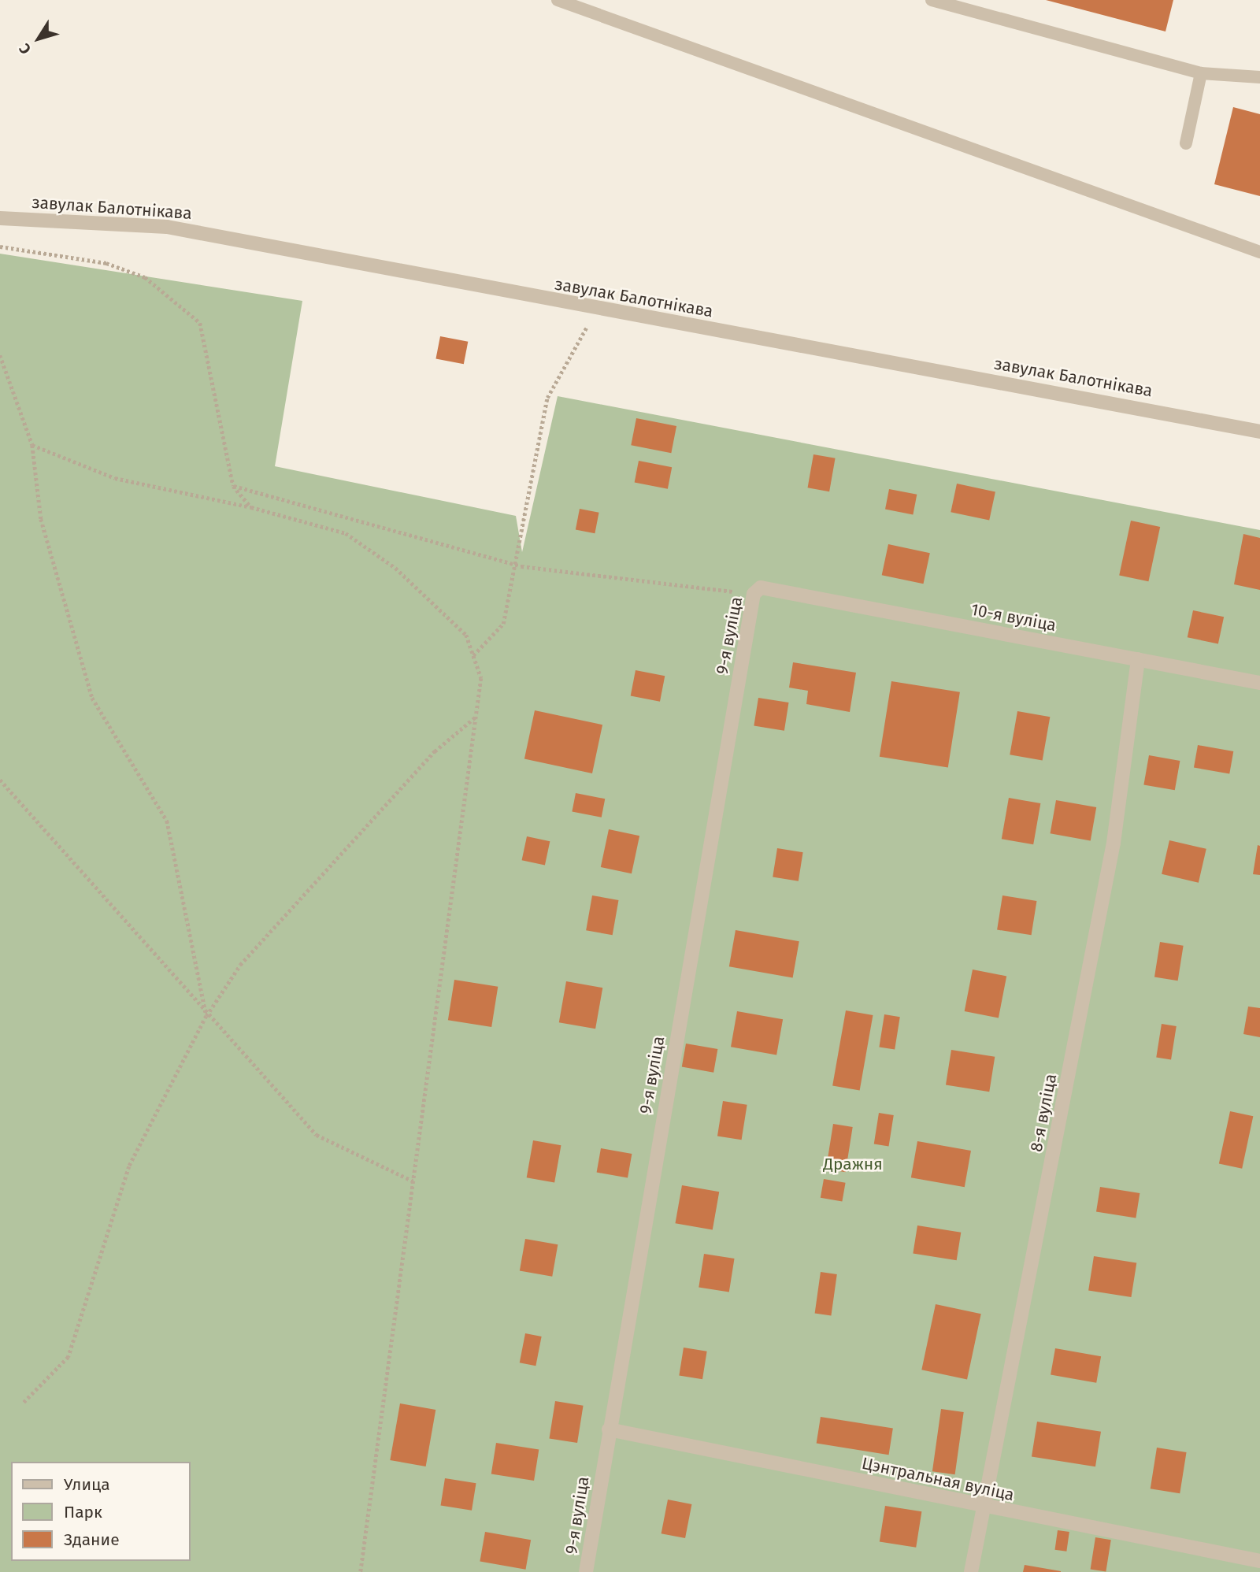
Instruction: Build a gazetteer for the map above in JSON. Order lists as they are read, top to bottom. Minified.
{"streets":{"street":["завулак Балотнікава","10-я вуліца","9-я вуліца","8-я вуліца","Цэнтральная вуліца"]},"crossings":[["10-я вуліца","9-я вуліца"],["10-я вуліца","8-я вуліца"],["9-я вуліца","Цэнтральная вуліца"],["8-я вуліца","Цэнтральная вуліца"]],"parks":["Дражня"],"legend":["Улица","Парк","Здание"],"north":"bottom left"}
